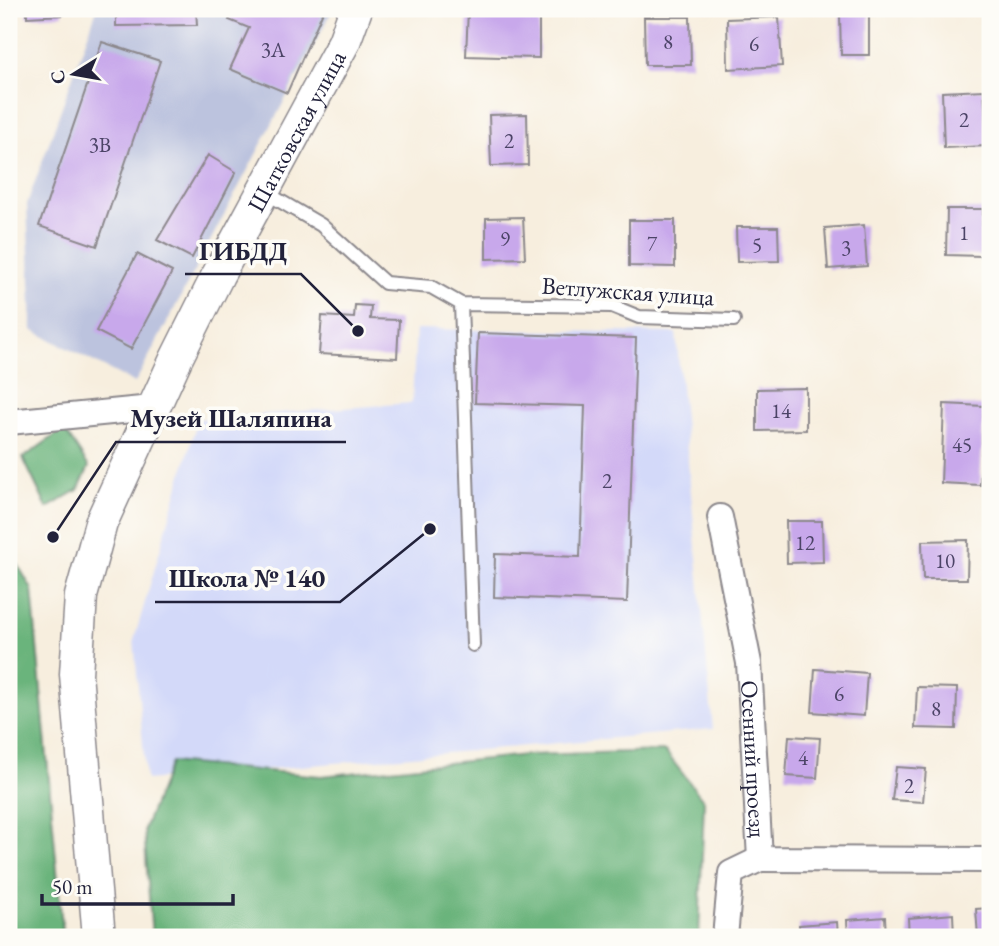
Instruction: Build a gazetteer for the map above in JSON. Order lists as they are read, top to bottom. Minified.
{"streets":{"street":["Шатковская улица","Осенний проезд"],"lane":["Ветлужская улица"]},"crossings":[["Шатковская улица","Ветлужская улица"]],"places":["ГИБДД","Школа № 140","Музей Шаляпина"],"house_numbers":["8","6","3А","2","2","3В","1","9","7","5","3","14","45","2","12","10","6","8","4","2"],"scale_bar":"50 m","north":"left"}
